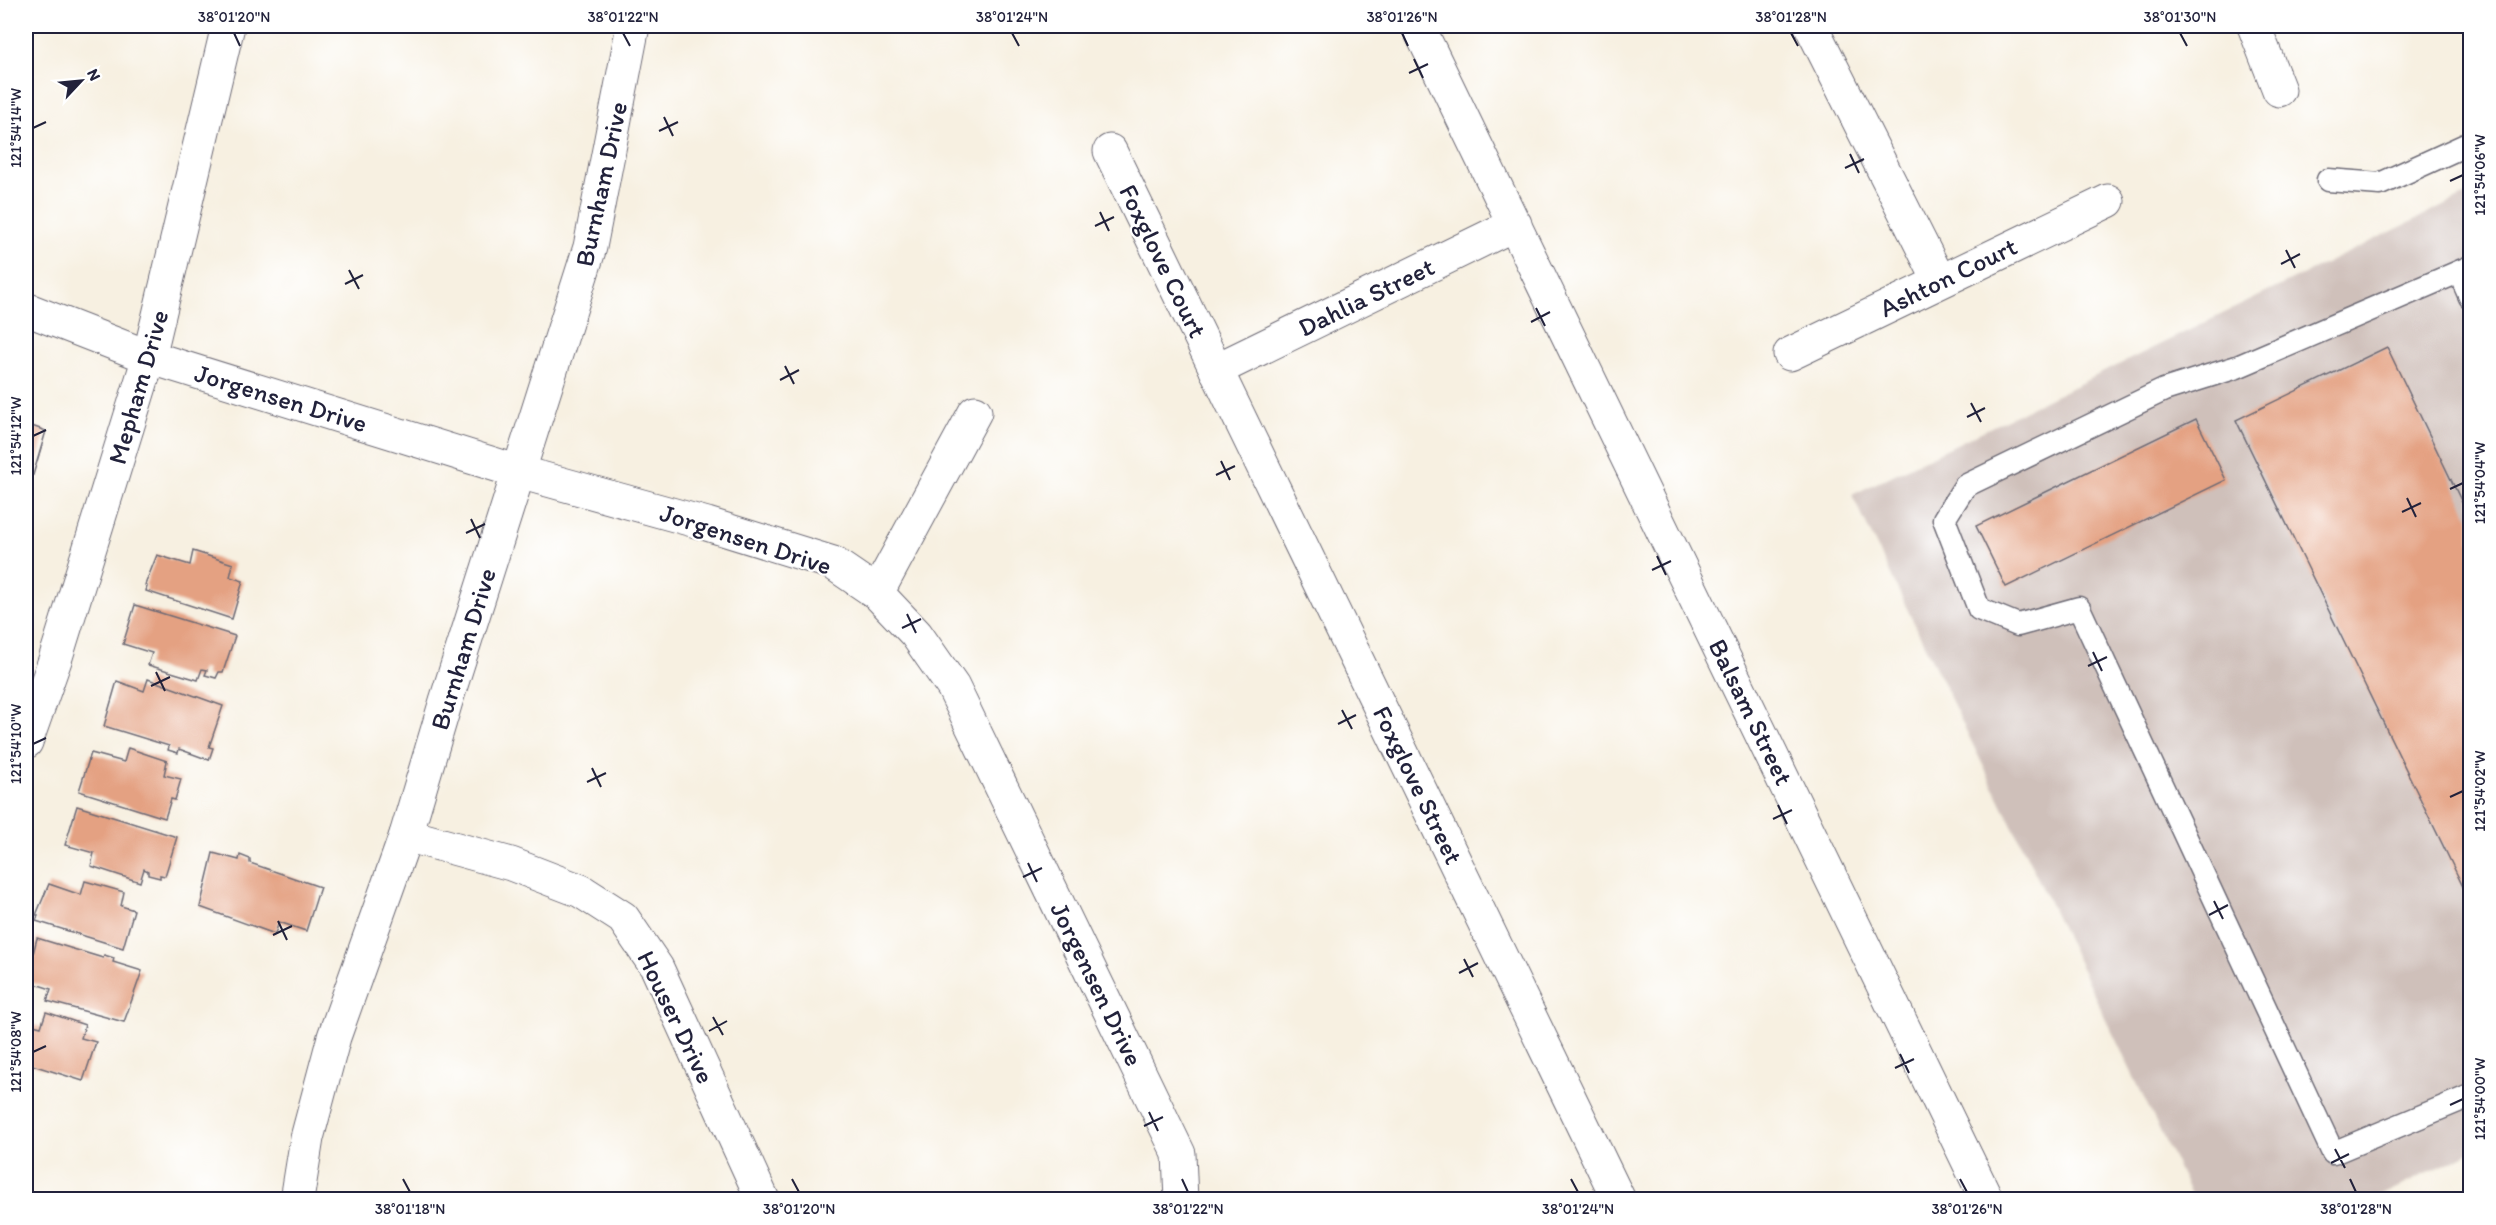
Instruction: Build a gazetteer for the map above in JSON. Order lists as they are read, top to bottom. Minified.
{"streets":{"street":["Burnham Drive","Foxglove Court","Ashton Court","Dahlia Street","Mepham Drive","Jorgensen Drive","Balsam Street","Foxglove Street","Houser Drive"]},"crossings":[["Burnham Drive","Jorgensen Drive"],["Burnham Drive","Houser Drive"],["Foxglove Court","Dahlia Street"],["Foxglove Court","Foxglove Street"],["Dahlia Street","Balsam Street"],["Dahlia Street","Foxglove Street"],["Mepham Drive","Jorgensen Drive"]],"north":"top right","coordinates":["38°01'20\"N","38°01'22\"N","38°01'24\"N","38°01'26\"N","38°01'28\"N","38°01'30\"N","121°54'14\"W","121°54'06\"W","121°54'12\"W","121°54'04\"W","121°54'10\"W","121°54'02\"W","121°54'08\"W","121°54'00\"W","38°01'18\"N"]}
